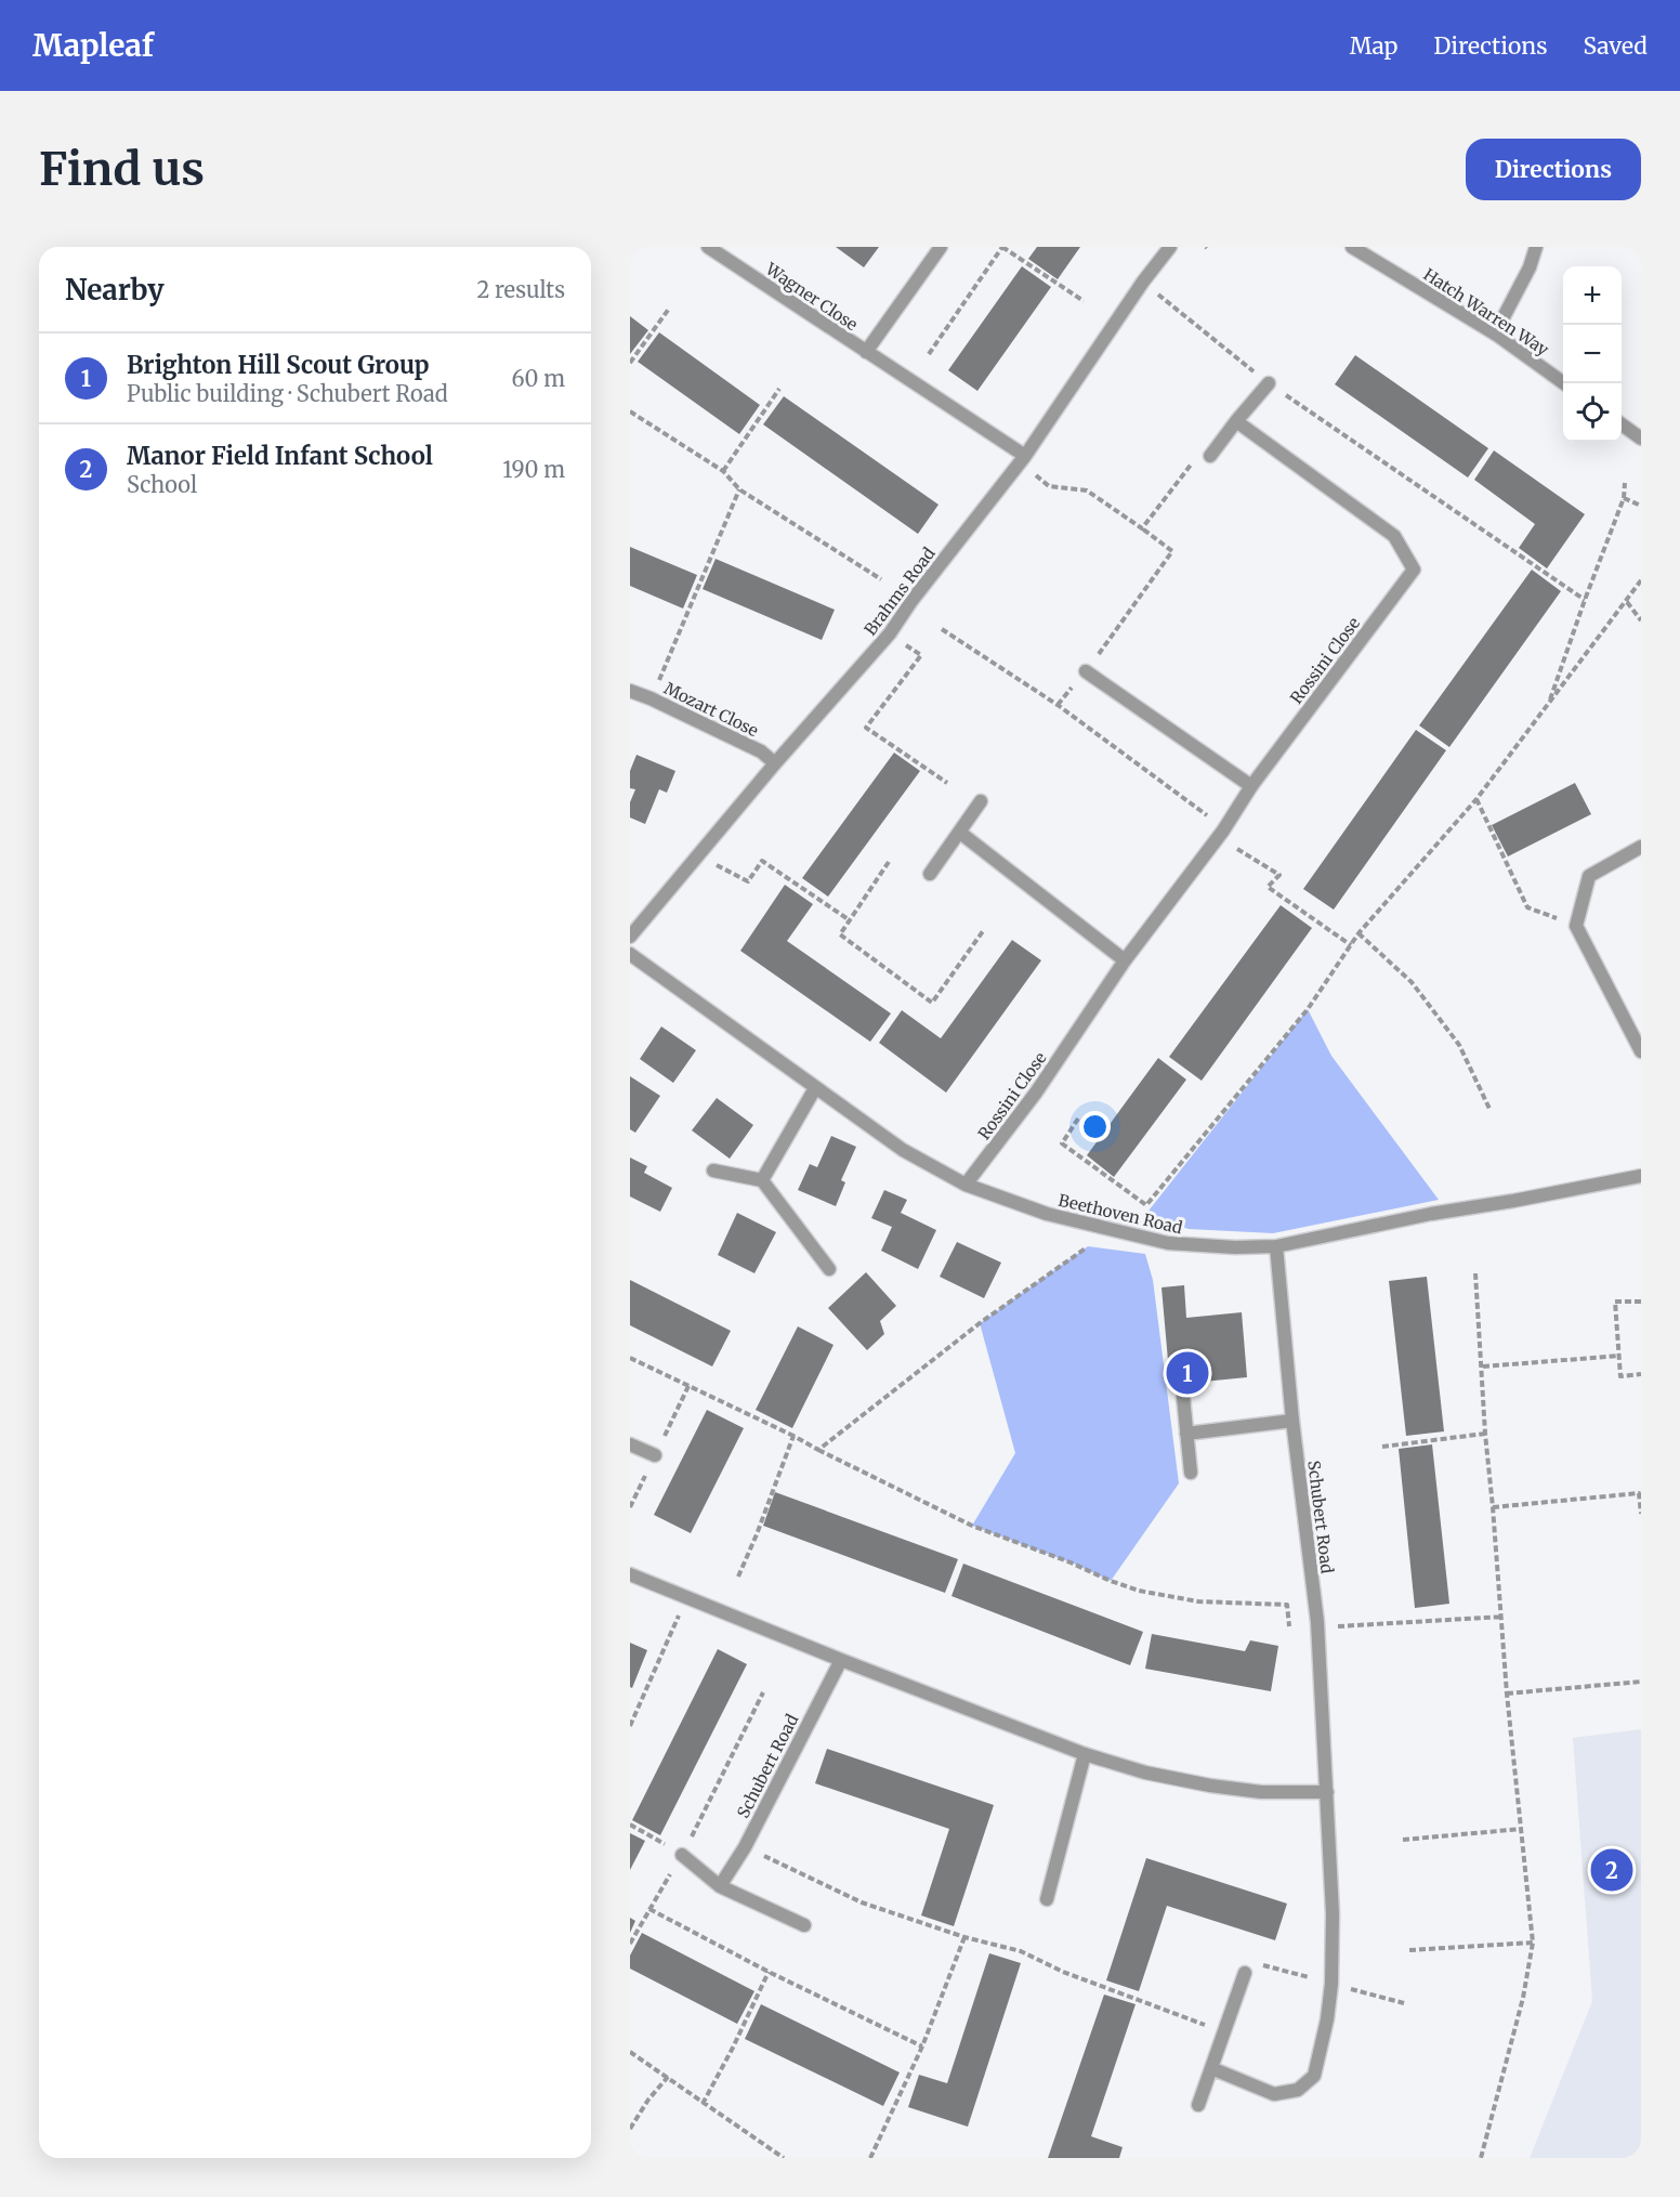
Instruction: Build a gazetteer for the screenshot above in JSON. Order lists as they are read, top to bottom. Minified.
{"streets":{"street":["Wagner Close","Hatch Warren Way","Brahms Road","Rossini Close","Mozart Close","Beethoven Road","Schubert Road"]},"crossings":[["Wagner Close","Brahms Road"],["Brahms Road","Mozart Close"],["Rossini Close","Beethoven Road"],["Beethoven Road","Schubert Road"]],"page":{"header":"Mapleaf","nav":["Map","Directions","Saved"],"buttons":"Directions","title":"Find us","heading":["Nearby","2 results"],"map_buttons":["+","−"],"list":[{"mark":"1","name":"Brighton Hill Scout Group","note":"Public building · Schubert Road","value":"60 m"},{"mark":"2","name":"Manor Field Infant School","note":"School","value":"190 m"}],"pins":["1","2"]}}
